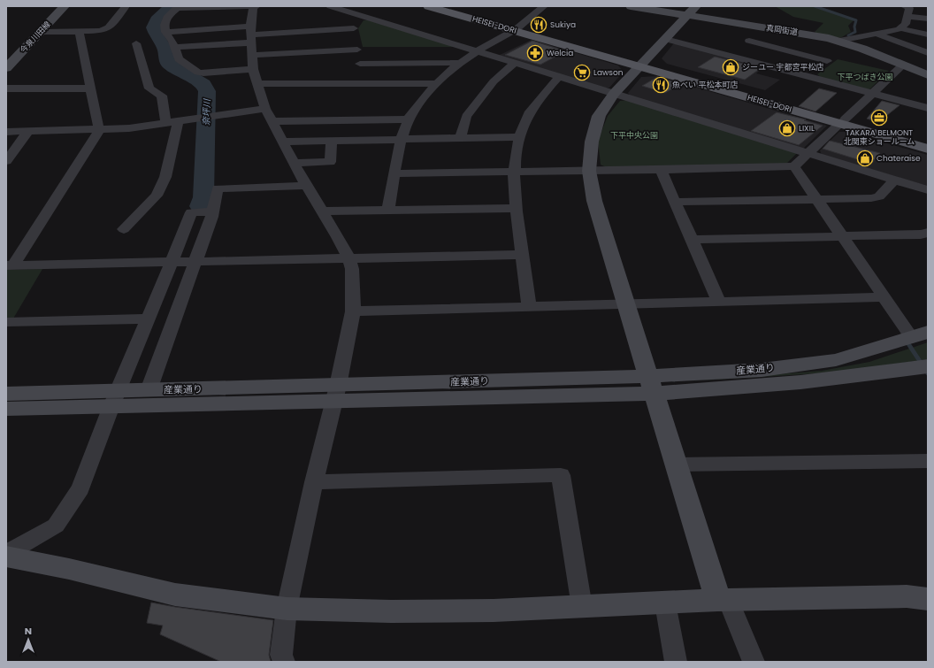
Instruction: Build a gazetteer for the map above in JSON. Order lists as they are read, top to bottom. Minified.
{"streets":{"main road":["HEISEI-DORI"],"street":["真岡街道","今泉川田線","産業通り"]},"water":["奈坪川"],"parks":["下平つばき公園","下平中央公園"],"places":{"restaurant":["Sukiya","魚べい 平松本町店"],"pharmacy":["Welcia"],"shop":["ジーユー 宇都宮平松店","LIXIL","Chateraise"],"supermarket":["Lawson"],"office":["TAKARA BELMONT 北関東ショールーム"]},"north":"top"}
